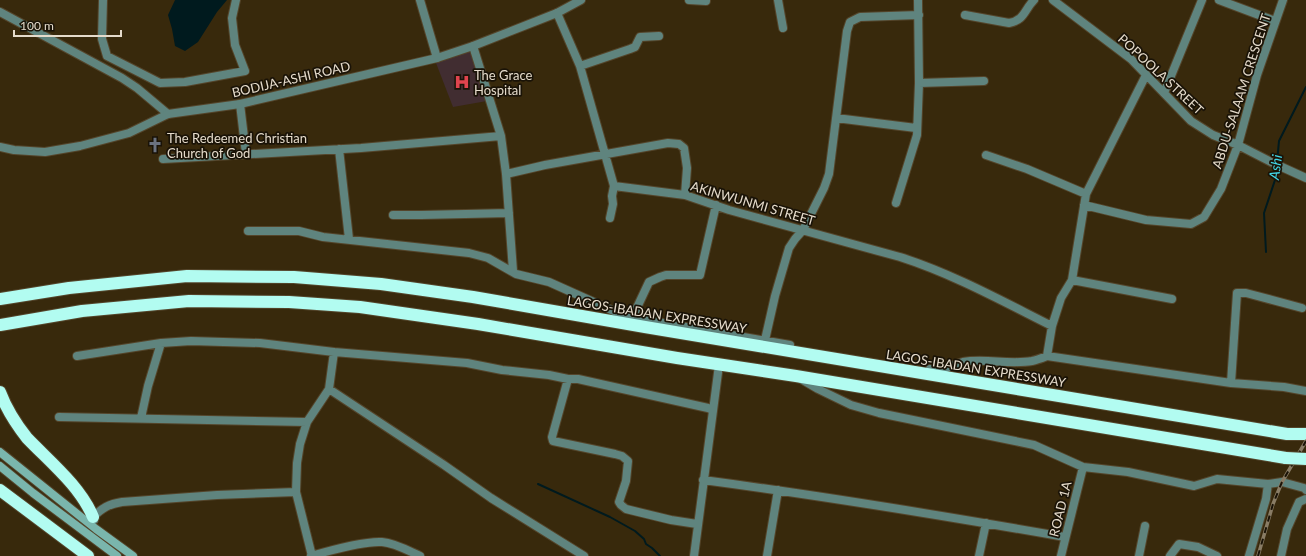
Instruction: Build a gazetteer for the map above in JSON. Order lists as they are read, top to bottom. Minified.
{"streets":{"highway":["LAGOS-IBADAN EXPRESSWAY"],"street":["POPOOLA STREET","BODIJA-ASHI ROAD","ABDU-SALAAM CRESCENT","AKINWUNMI STREET","ROAD 1A"]},"crossings":[["POPOOLA STREET","ABDU-SALAAM CRESCENT"]],"water":["Ashi"],"places":{"hospital":["The Grace Hospital"],"church":["The Redeemed Christian Church of God"]},"scale_bar":"100 m"}
